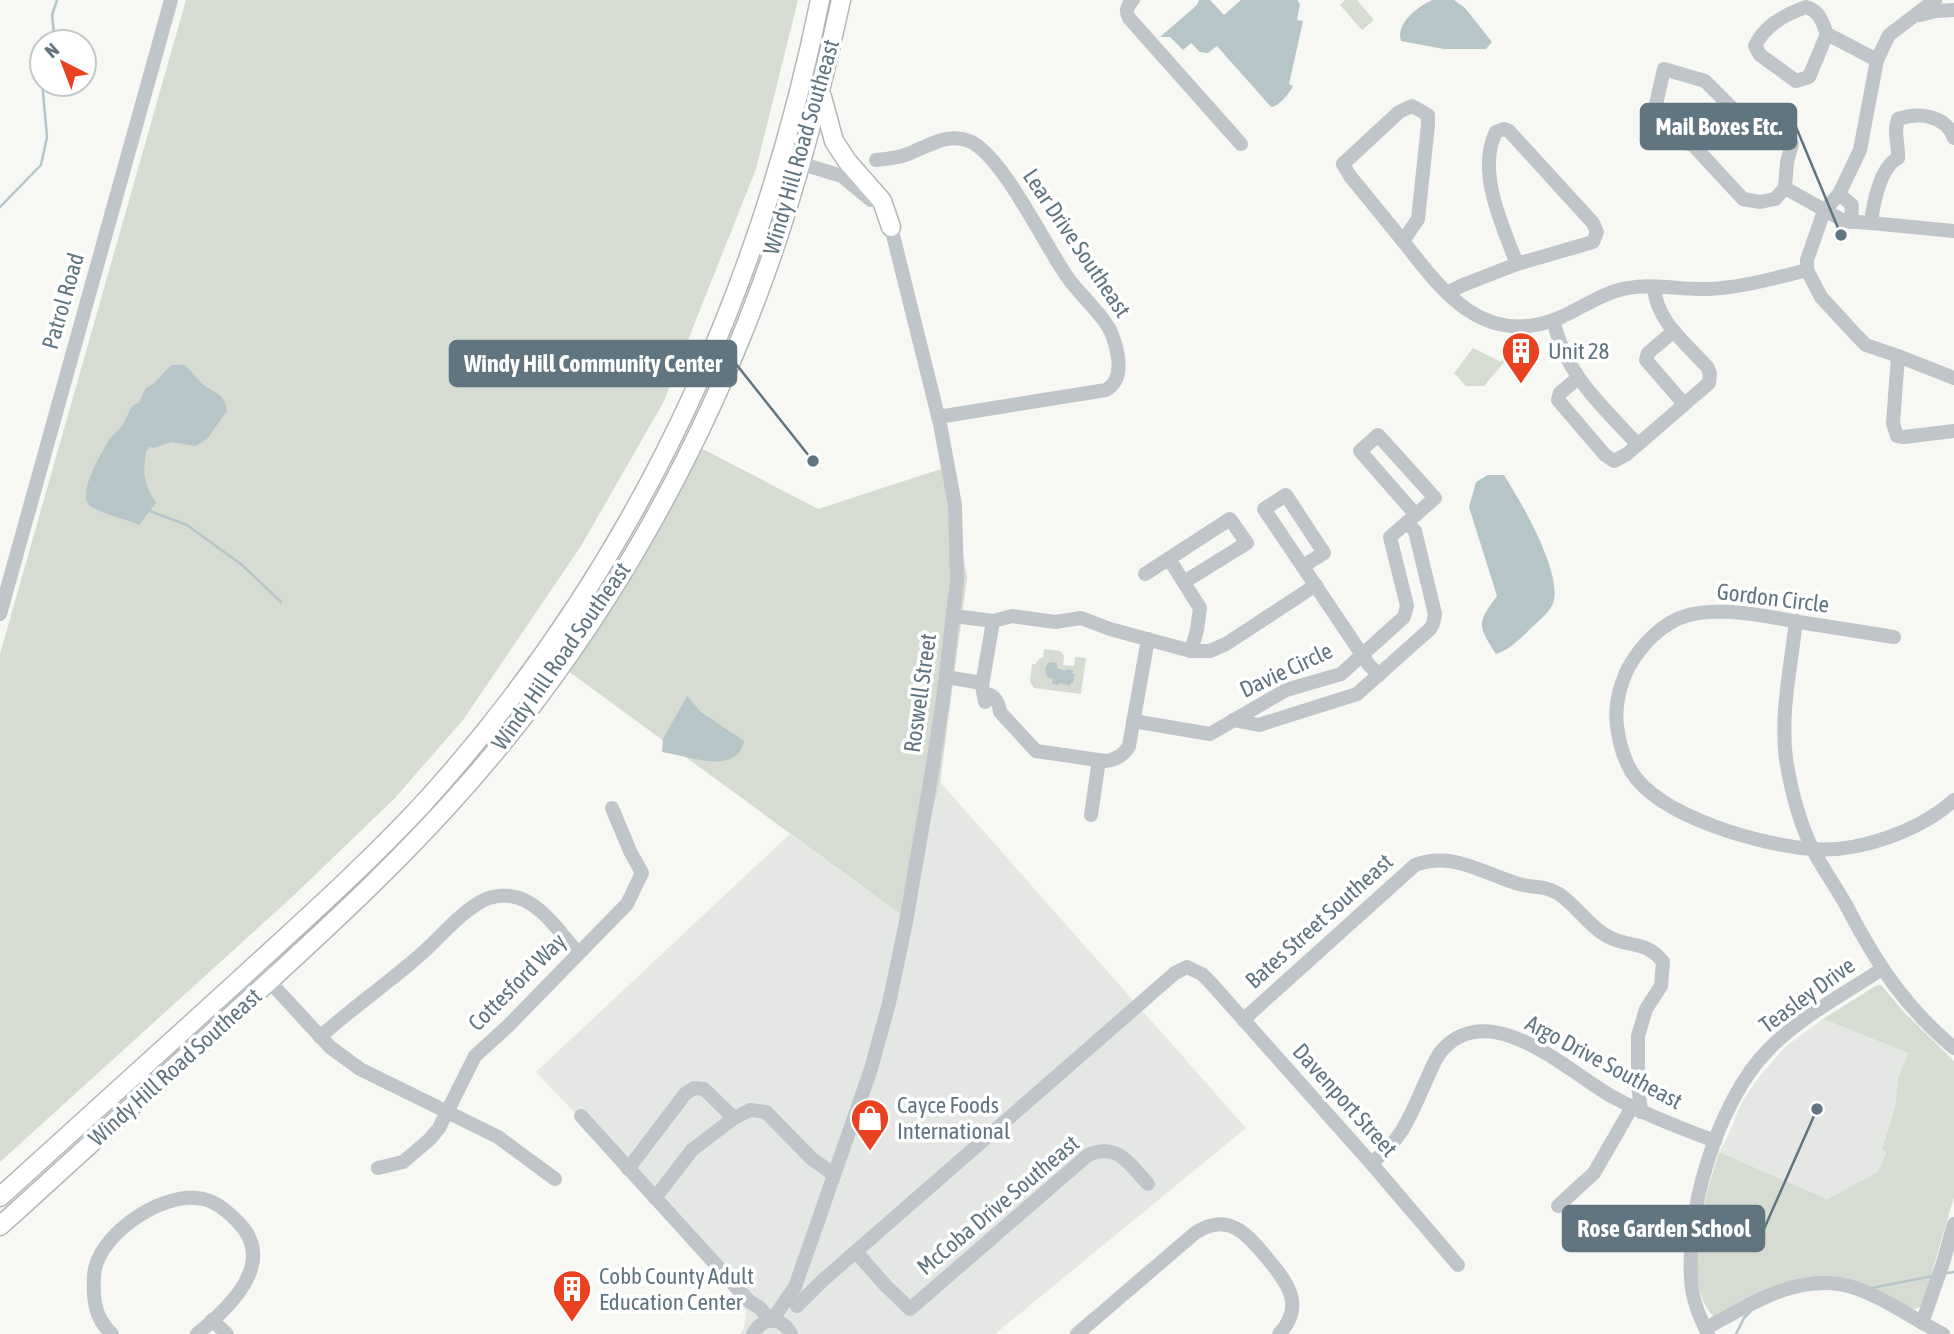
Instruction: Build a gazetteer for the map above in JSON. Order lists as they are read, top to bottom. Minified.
{"streets":{"main road":["Windy Hill Road Southeast"],"street":["Lear Drive Southeast","Patrol Road","Gordon Circle","Davie Circle","Roswell Street","Bates Street Southeast","Cottesford Way","Teasley Drive","Argo Drive Southeast","Davenport Street","McCoba Drive Southeast"]},"crossings":[["Windy Hill Road Southeast","Roswell Street"],["Lear Drive Southeast","Roswell Street"],["Bates Street Southeast","Argo Drive Southeast"],["Bates Street Southeast","Davenport Street"],["Teasley Drive","Argo Drive Southeast"],["Argo Drive Southeast","Davenport Street"],["Davenport Street","McCoba Drive Southeast"]],"places":{"other":["Mail Boxes Etc.","Windy Hill Community Center","Rose Garden School"],"building":["Unit 28","Cobb County Adult Education Center"],"shop":["Cayce Foods International"]},"north":"top left"}
